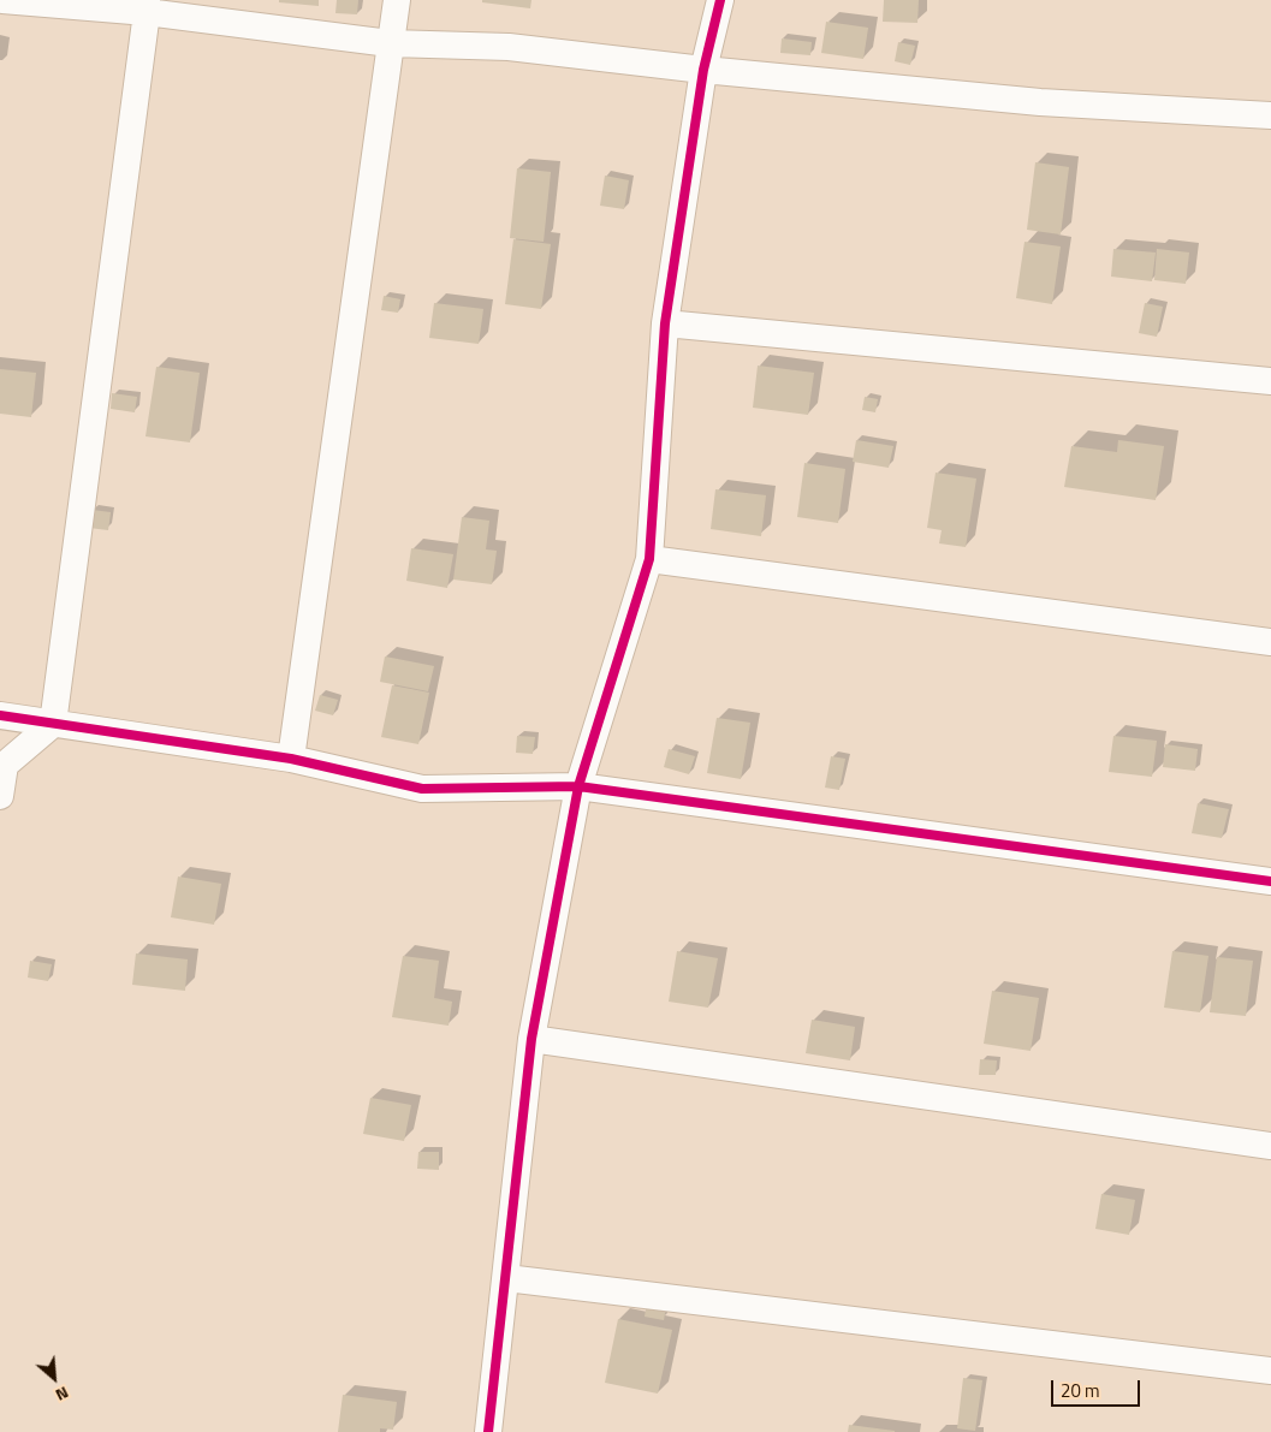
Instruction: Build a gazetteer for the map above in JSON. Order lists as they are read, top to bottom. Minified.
{"scale_bar":"20 m","north":"bottom right"}
